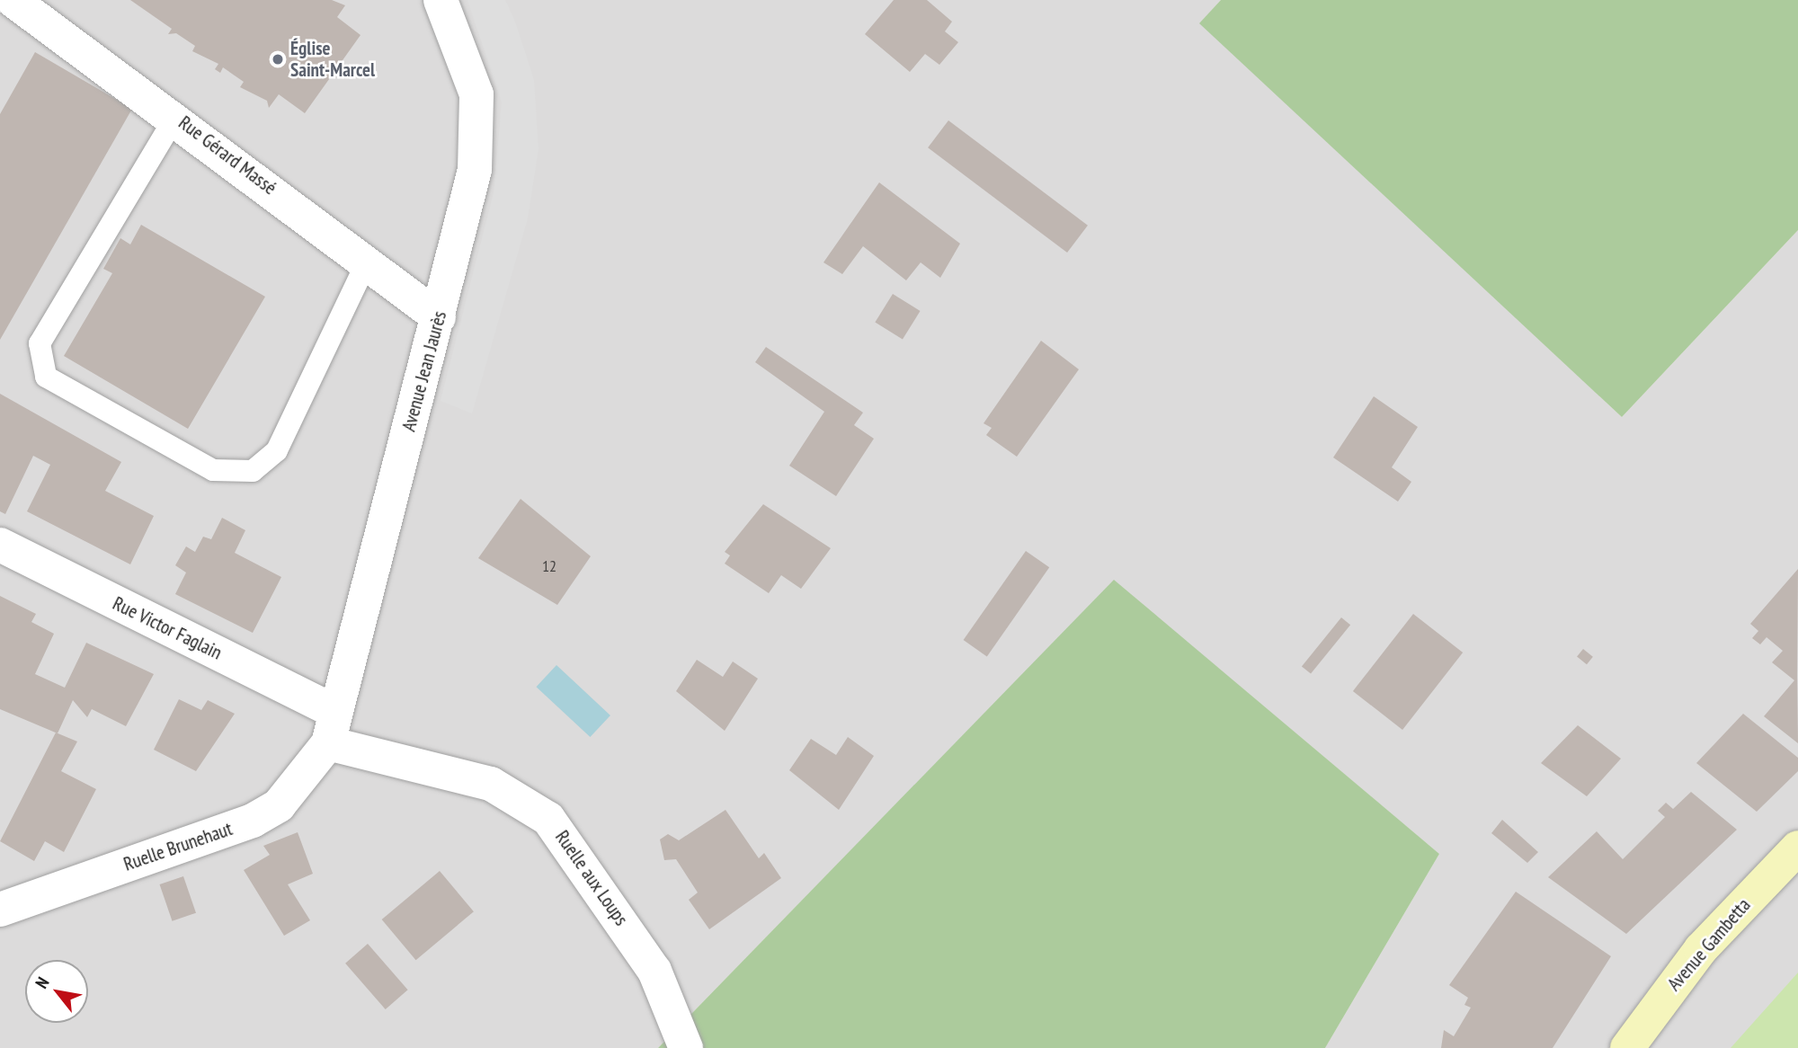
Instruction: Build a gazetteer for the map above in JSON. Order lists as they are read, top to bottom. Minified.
{"streets":{"main road":["Avenue Gambetta"],"street":["Rue Gérard Massé","Avenue Jean Jaurès","Rue Victor Faglain","Ruelle Brunehaut","Ruelle aux Loups"]},"crossings":[["Rue Gérard Massé","Avenue Jean Jaurès"],["Avenue Jean Jaurès","Rue Victor Faglain"],["Avenue Jean Jaurès","Ruelle Brunehaut"],["Avenue Jean Jaurès","Ruelle aux Loups"],["Rue Victor Faglain","Ruelle Brunehaut"],["Rue Victor Faglain","Ruelle aux Loups"],["Ruelle Brunehaut","Ruelle aux Loups"]],"places":["Église Saint-Marcel"],"house_numbers":["12"],"north":"top left"}
